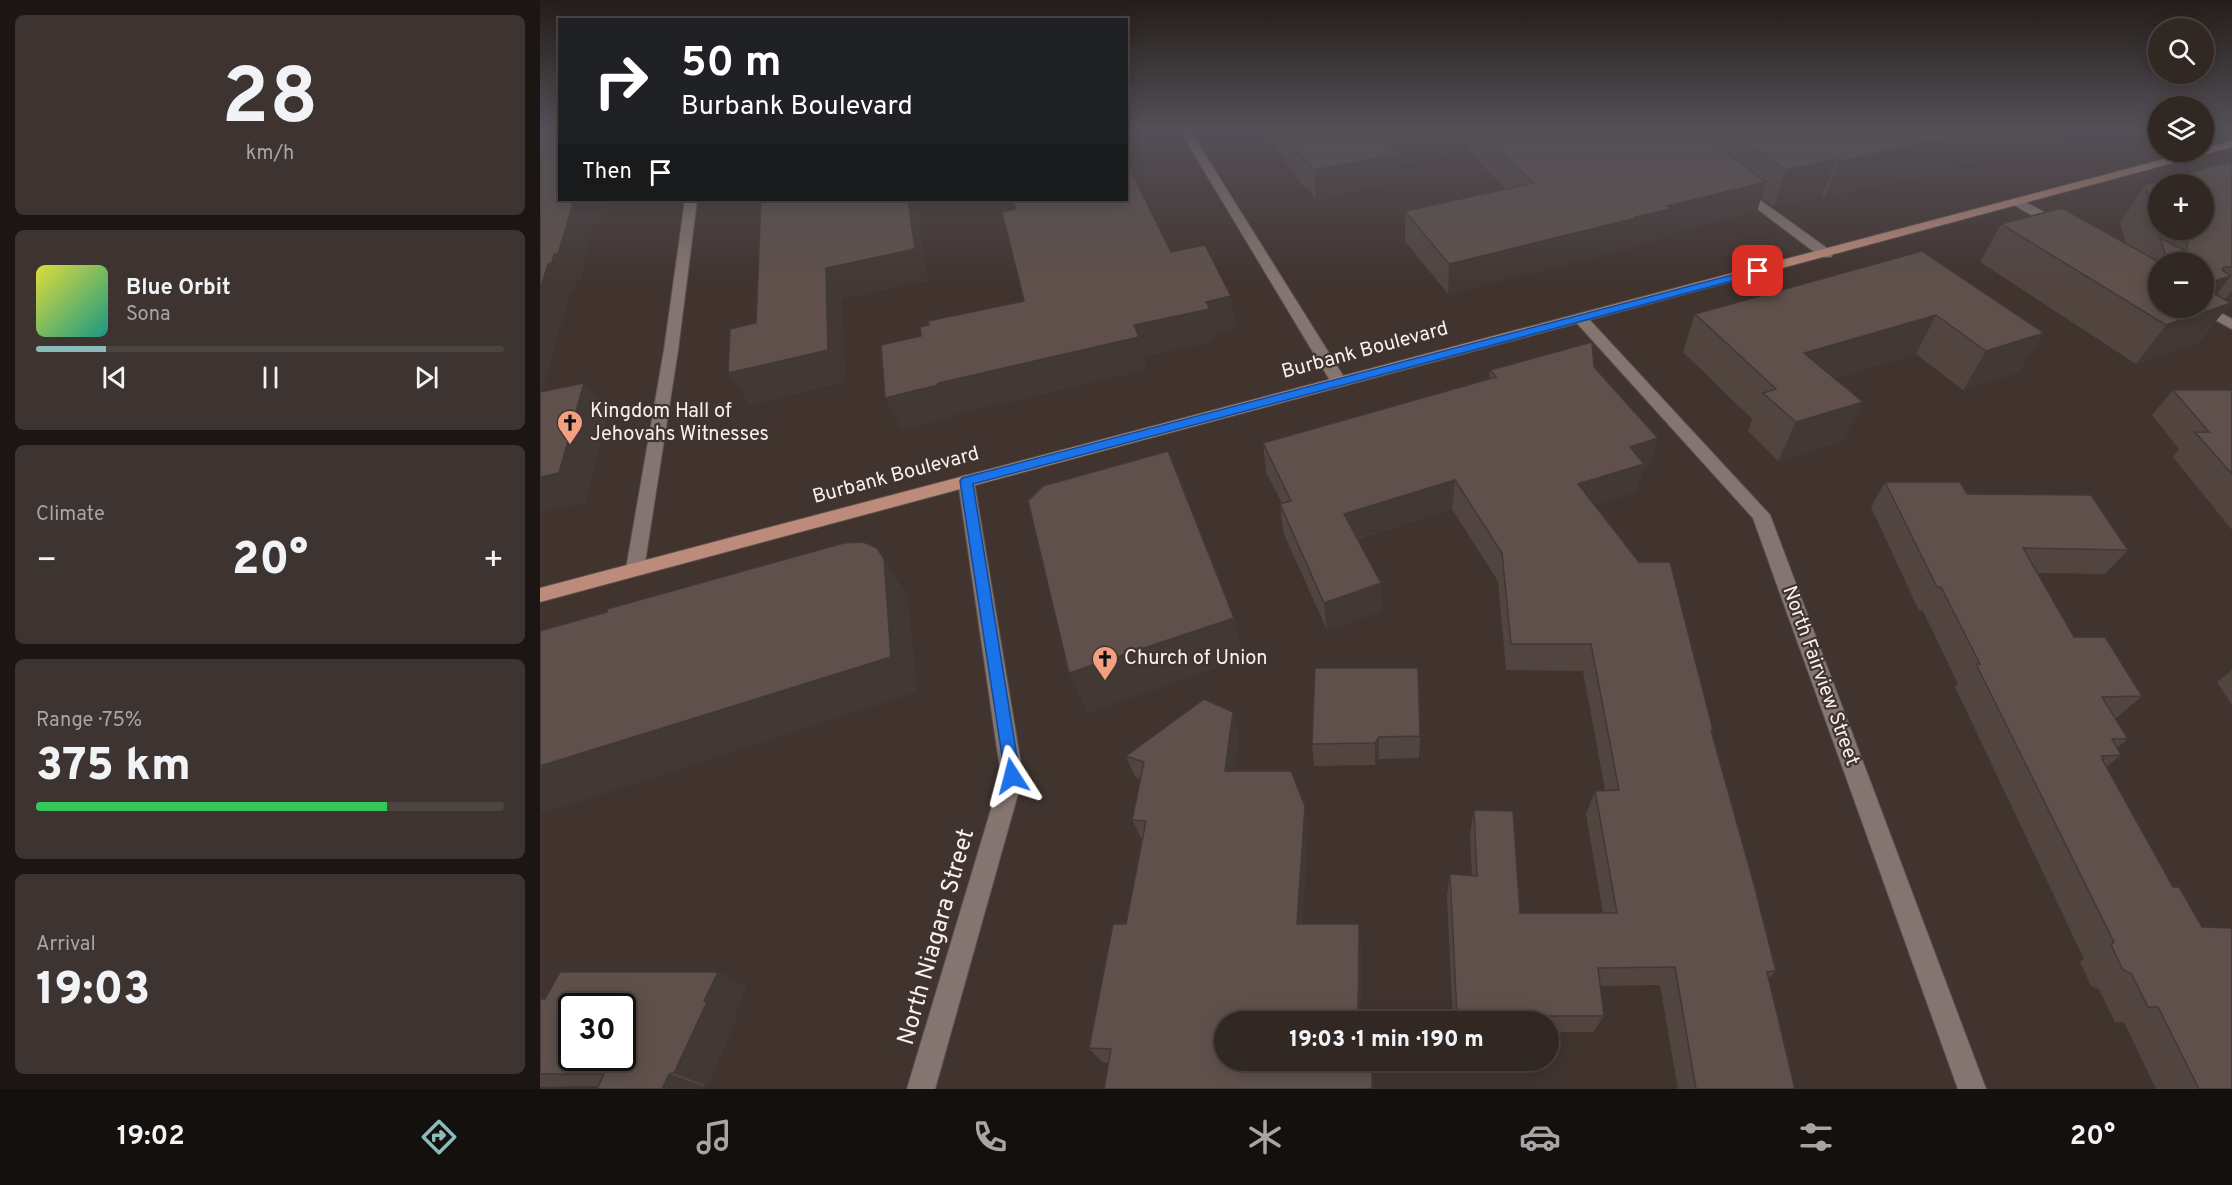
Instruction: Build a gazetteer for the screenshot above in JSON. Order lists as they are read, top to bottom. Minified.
{"streets":{"main road":["Burbank Boulevard"],"street":["North Fairview Street","North Niagara Street"]},"crossings":[["Burbank Boulevard","North Fairview Street"],["Burbank Boulevard","North Niagara Street"]],"places":{"church":["Kingdom Hall of Jehovahs Witnesses","Church of Union"]},"page":{"tile":[["28","km/h"],"Climate",["Range · 75%","375 km"],["Arrival","19:03"]],"map_buttons":["+","−"],"turn":["50 m","Burbank Boulevard"],"then":"Then","song":["Blue Orbit","Sona"],"heat":["−","20°","+"],"limit":"30","trip":"19:03 · 1 min · 190 m","tabs":["19:02","20°"]}}
